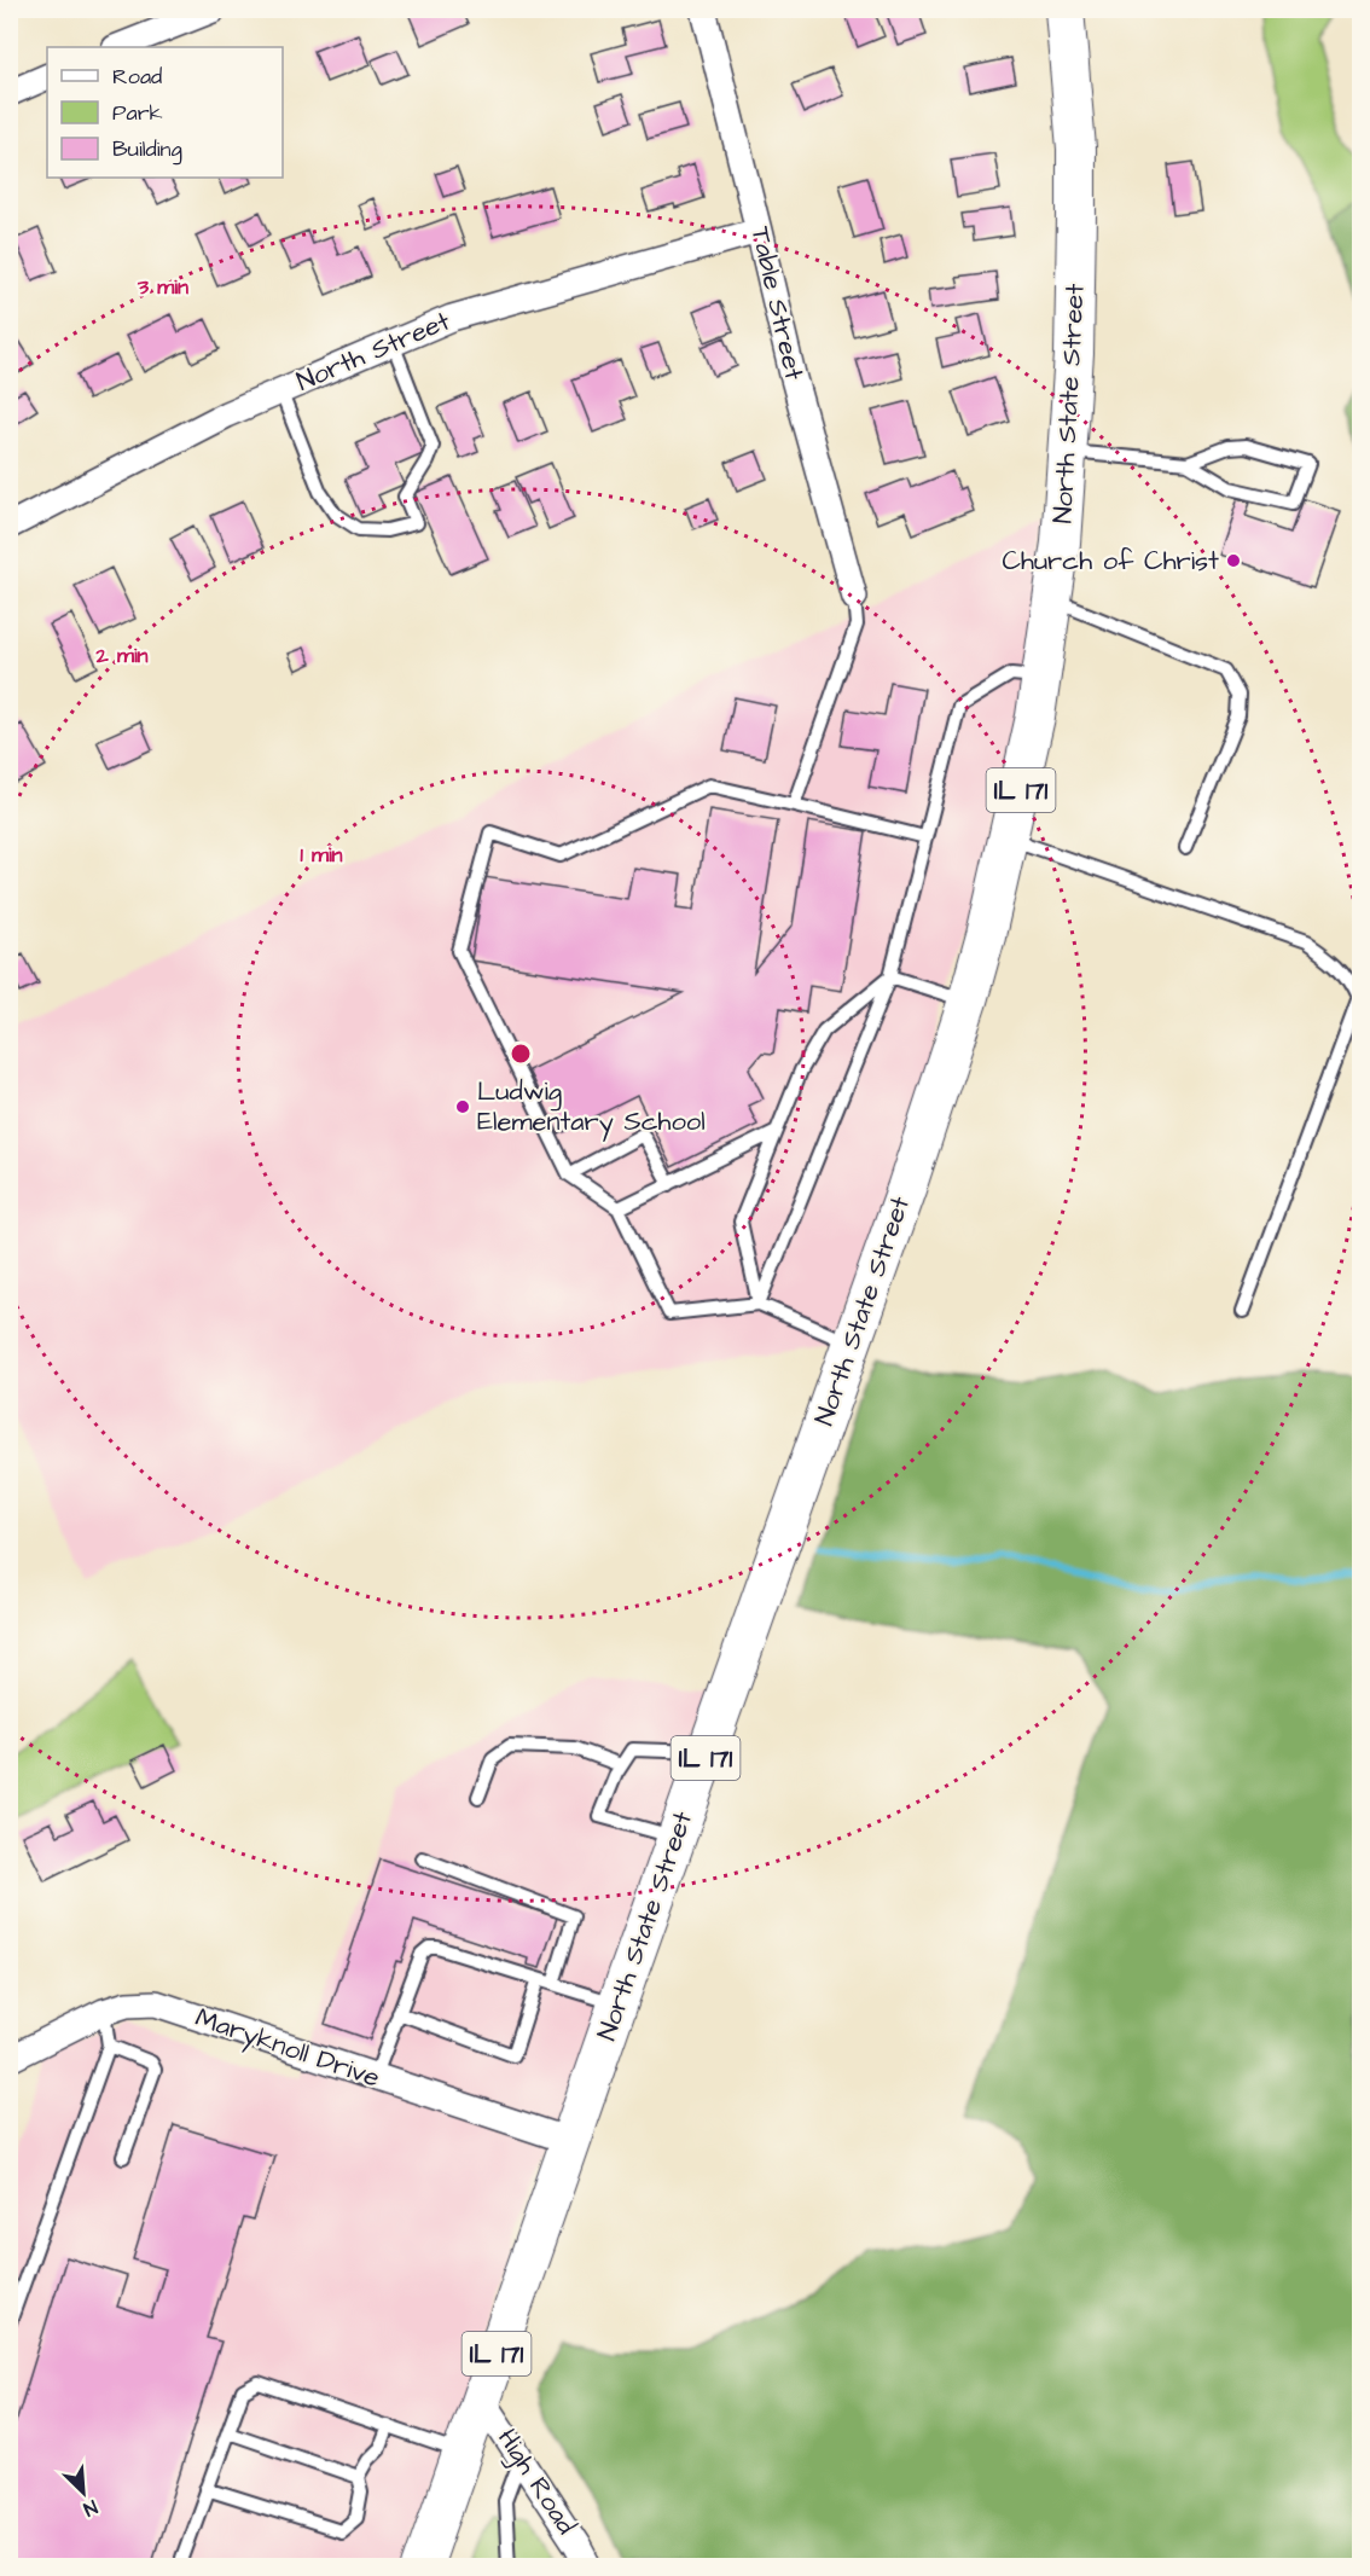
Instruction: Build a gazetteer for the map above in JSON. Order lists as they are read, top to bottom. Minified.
{"streets":{"main road":["North State Street","IL 171"],"street":["Table Street","North Street","Maryknoll Drive","High Road"]},"crossings":[["Table Street","North Street"],["North State Street","Maryknoll Drive"],["North State Street","High Road"]],"places":["Church of Christ","Ludwig Elementary School"],"legend":["Road","Park","Building"],"north":"bottom right","rings":["3 min","2 min","1 min"]}
